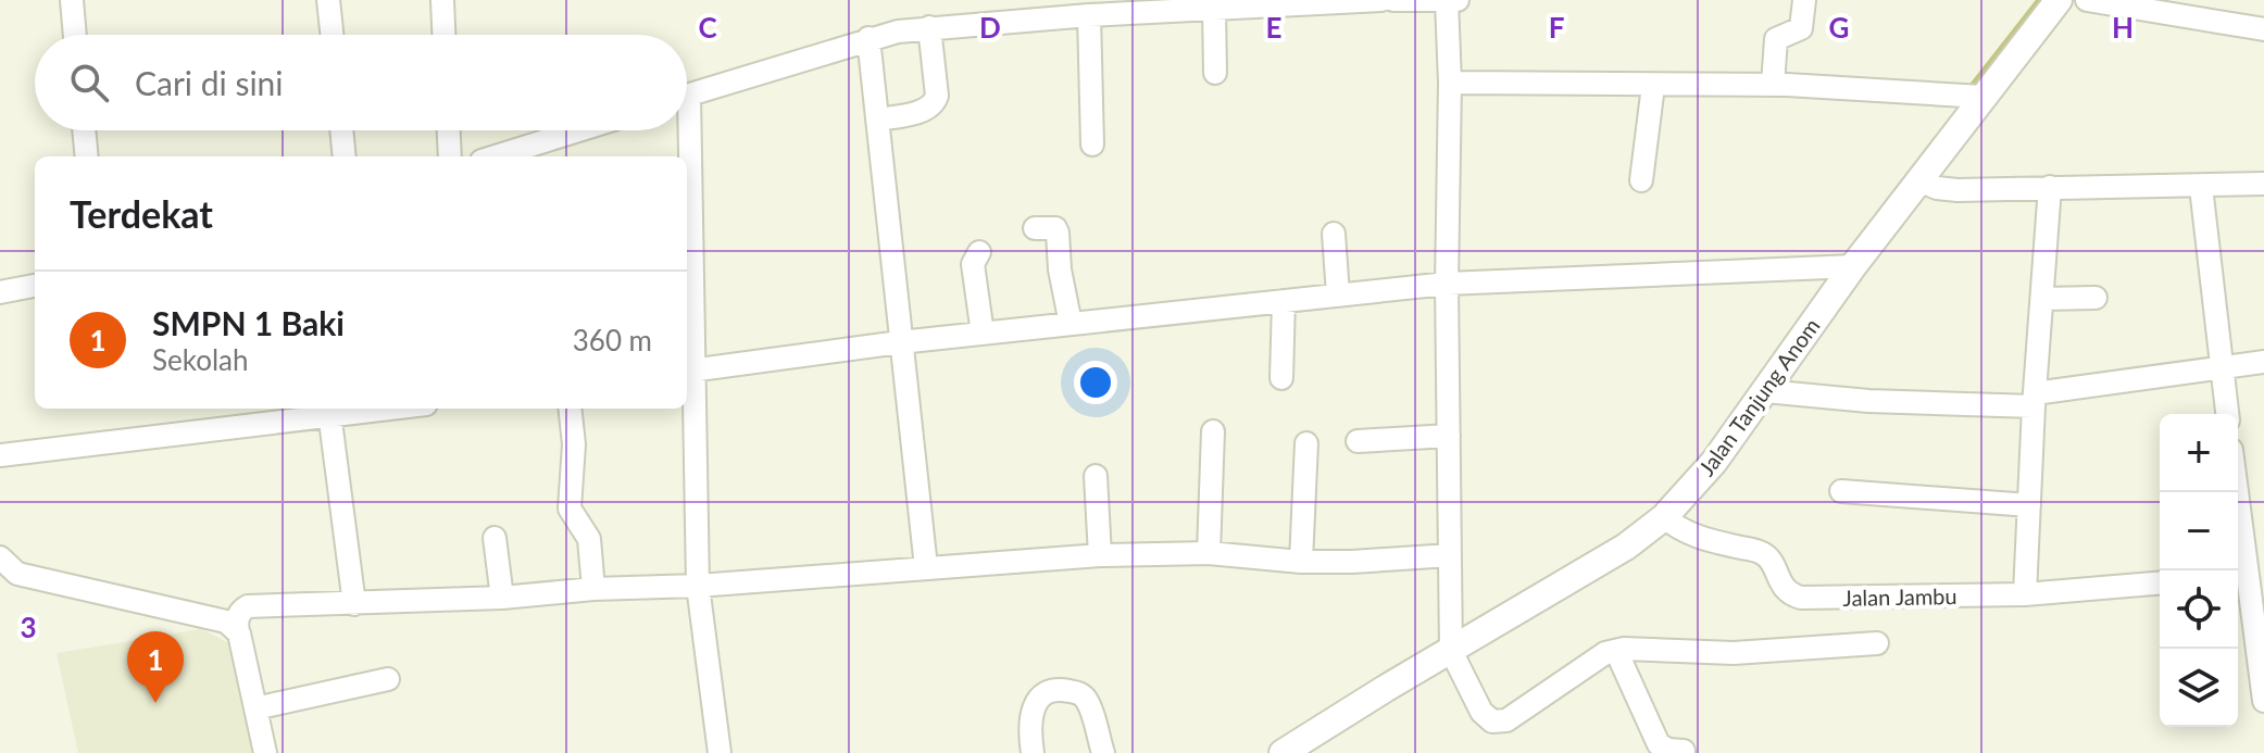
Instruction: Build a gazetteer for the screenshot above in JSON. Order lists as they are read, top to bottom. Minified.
{"streets":{"main road":["Jalan Tanjung Anom"],"street":["Jalan Jambu"]},"crossings":[["Jalan Tanjung Anom","Jalan Jambu"]],"page":{"search":"Cari di sini","heading":"Terdekat","list":[{"mark":"1","name":"SMPN 1 Baki","note":"Sekolah","value":"360 m"}],"map_buttons":["+","−"],"pins":"1"},"grid":{"columns":["C","D","E","F","G","H"],"rows":["3"]}}
